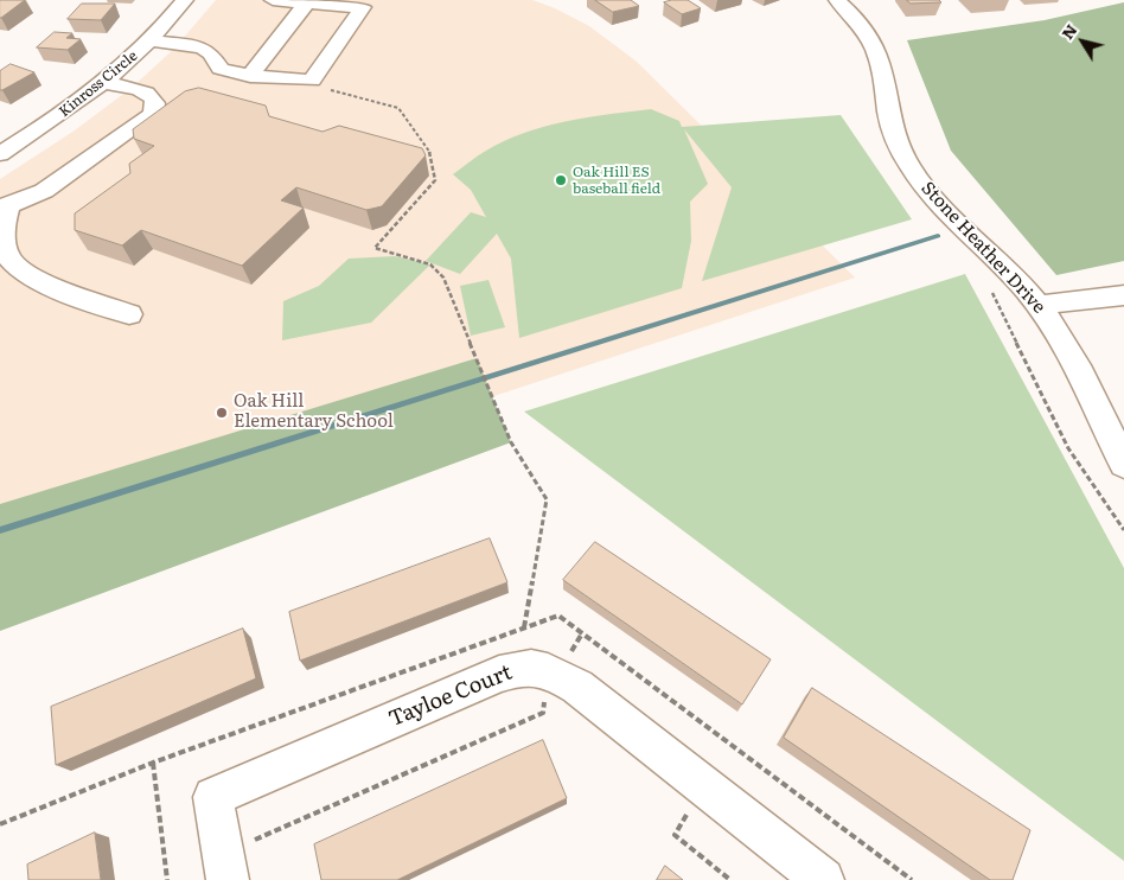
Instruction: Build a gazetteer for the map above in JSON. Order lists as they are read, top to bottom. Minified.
{"streets":{"street":["Kinross Circle","Stone Heather Drive","Tayloe Court"]},"places":["Oak Hill ES baseball field","Oak Hill Elementary School"],"north":"top left"}
